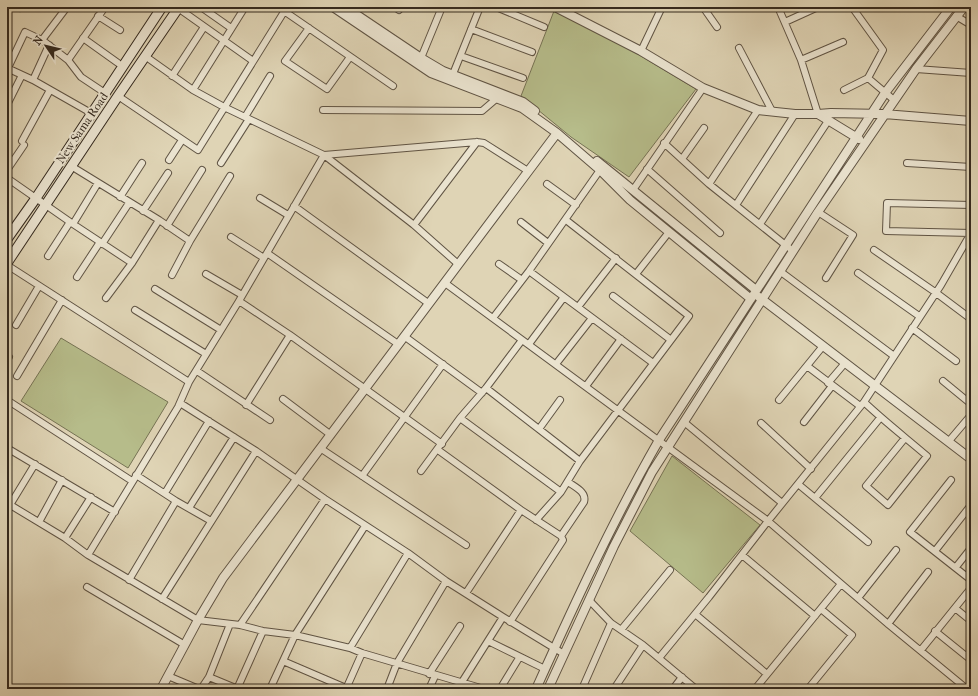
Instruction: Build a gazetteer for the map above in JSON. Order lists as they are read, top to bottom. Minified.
{"streets":{"main road":["New Sama Road"]},"north":"top left"}
